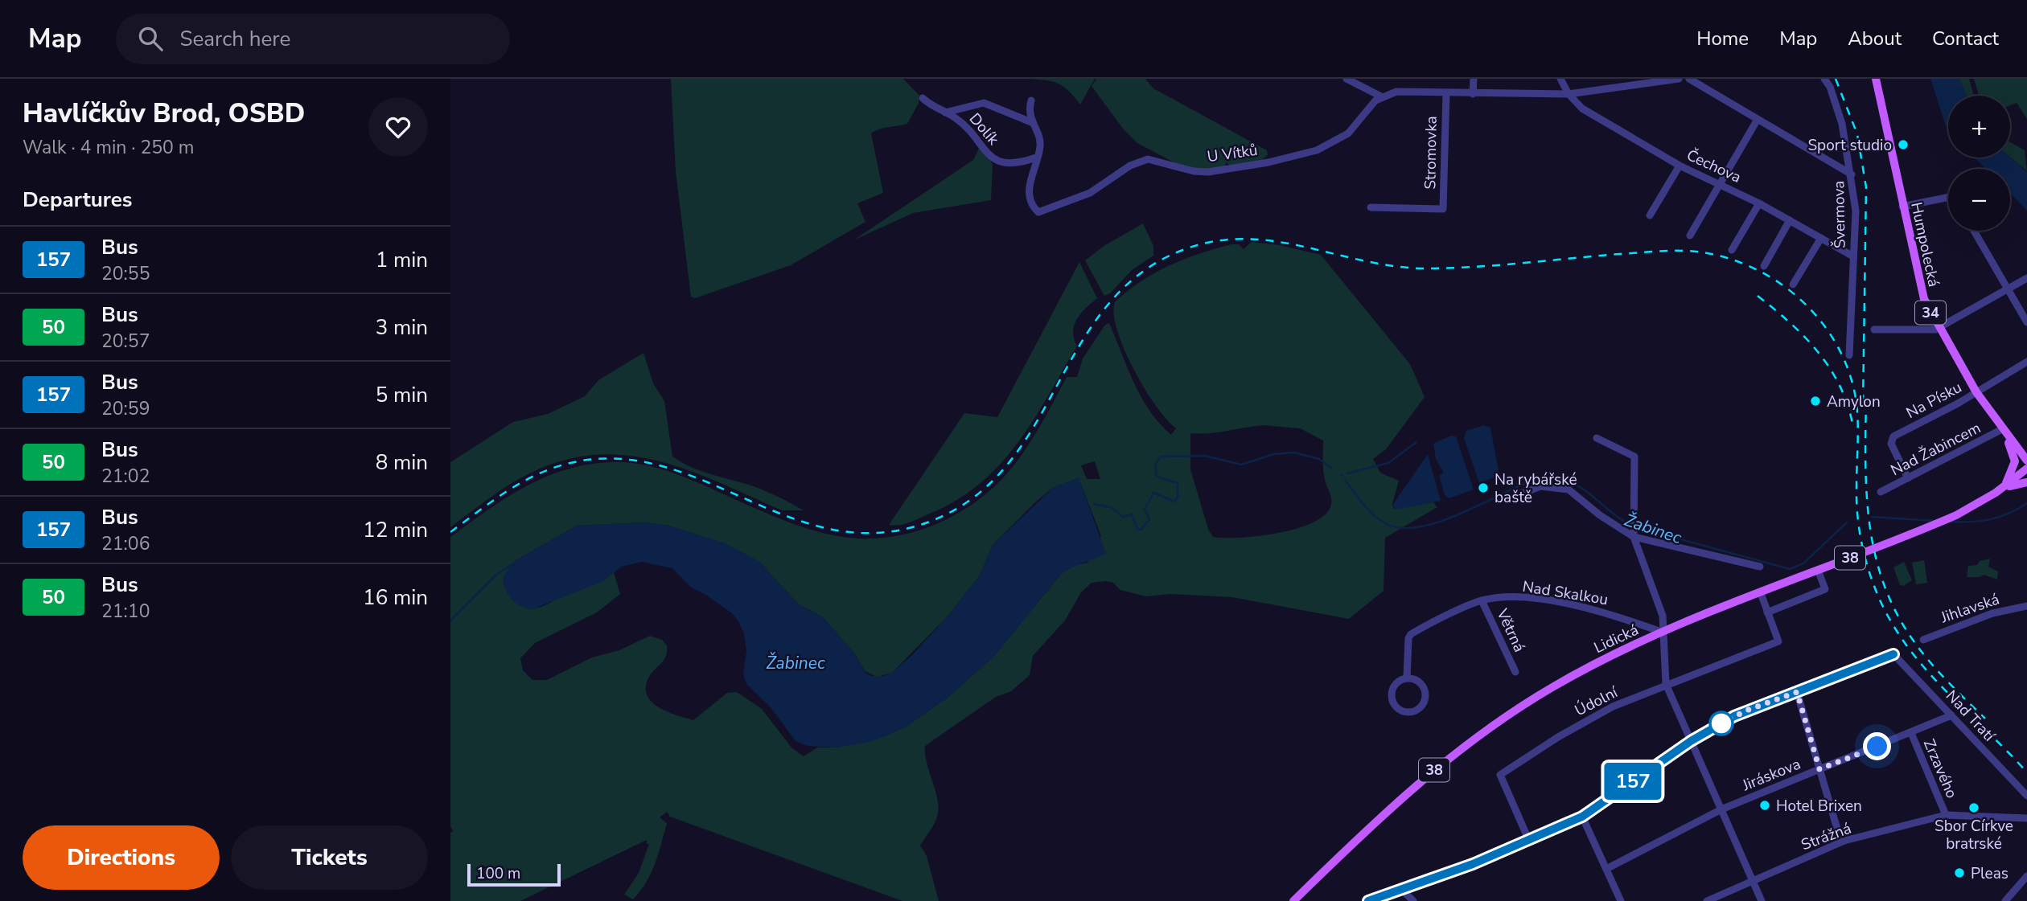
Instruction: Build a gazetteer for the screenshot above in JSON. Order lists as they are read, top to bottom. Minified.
{"streets":{"main road":["Humpolecká","34","38","Lidická"],"street":["Dolík","U Vítků","Stromovka","Čechova","Švermova","Na Písku","Nad Žabincem","Nad Skalkou","Jihlavská","Větrná","Údolní","Nad Tratí","Zrzavého","Jiráskova","Strážná"]},"crossings":[["Dolík","U Vítků"],["U Vítků","Stromovka"],["U Vítků","Čechova"],["Čechova","Švermova"],["Humpolecká","Na Písku"],["Humpolecká","Nad Žabincem"],["Humpolecká","Lidická"],["Na Písku","Nad Žabincem"],["Nad Skalkou","Větrná"],["Nad Skalkou","Lidická"],["Nad Tratí","Jiráskova"],["Zrzavého","Jiráskova"],["Zrzavého","Strážná"]],"water":["Žabinec"],"places":["Sport studio","Amylon","Na rybářské baště","Hotel Brixen","Sbor Církve bratrské","Pleas"],"lines":["bus line 157"],"scale_bar":"100 m","page":{"header":"Map","search":"Search here","nav":["Home","Map","About","Contact"],"heading":[["Havlíčkův Brod, OSBD","Walk · 4 min · 250 m"],"Departures"],"on_map":"157","map_buttons":["+","−"],"list":[{"mark":"157","name":"Bus","note":"20:55","value":"1 min"},{"mark":"50","name":"Bus","note":"20:57","value":"3 min"},{"mark":"157","name":"Bus","note":"20:59","value":"5 min"},{"mark":"50","name":"Bus","note":"21:02","value":"8 min"},{"mark":"157","name":"Bus","note":"21:06","value":"12 min"},{"mark":"50","name":"Bus","note":"21:10","value":"16 min"}],"buttons":["Directions","Tickets"],"scale":"100 m"}}
